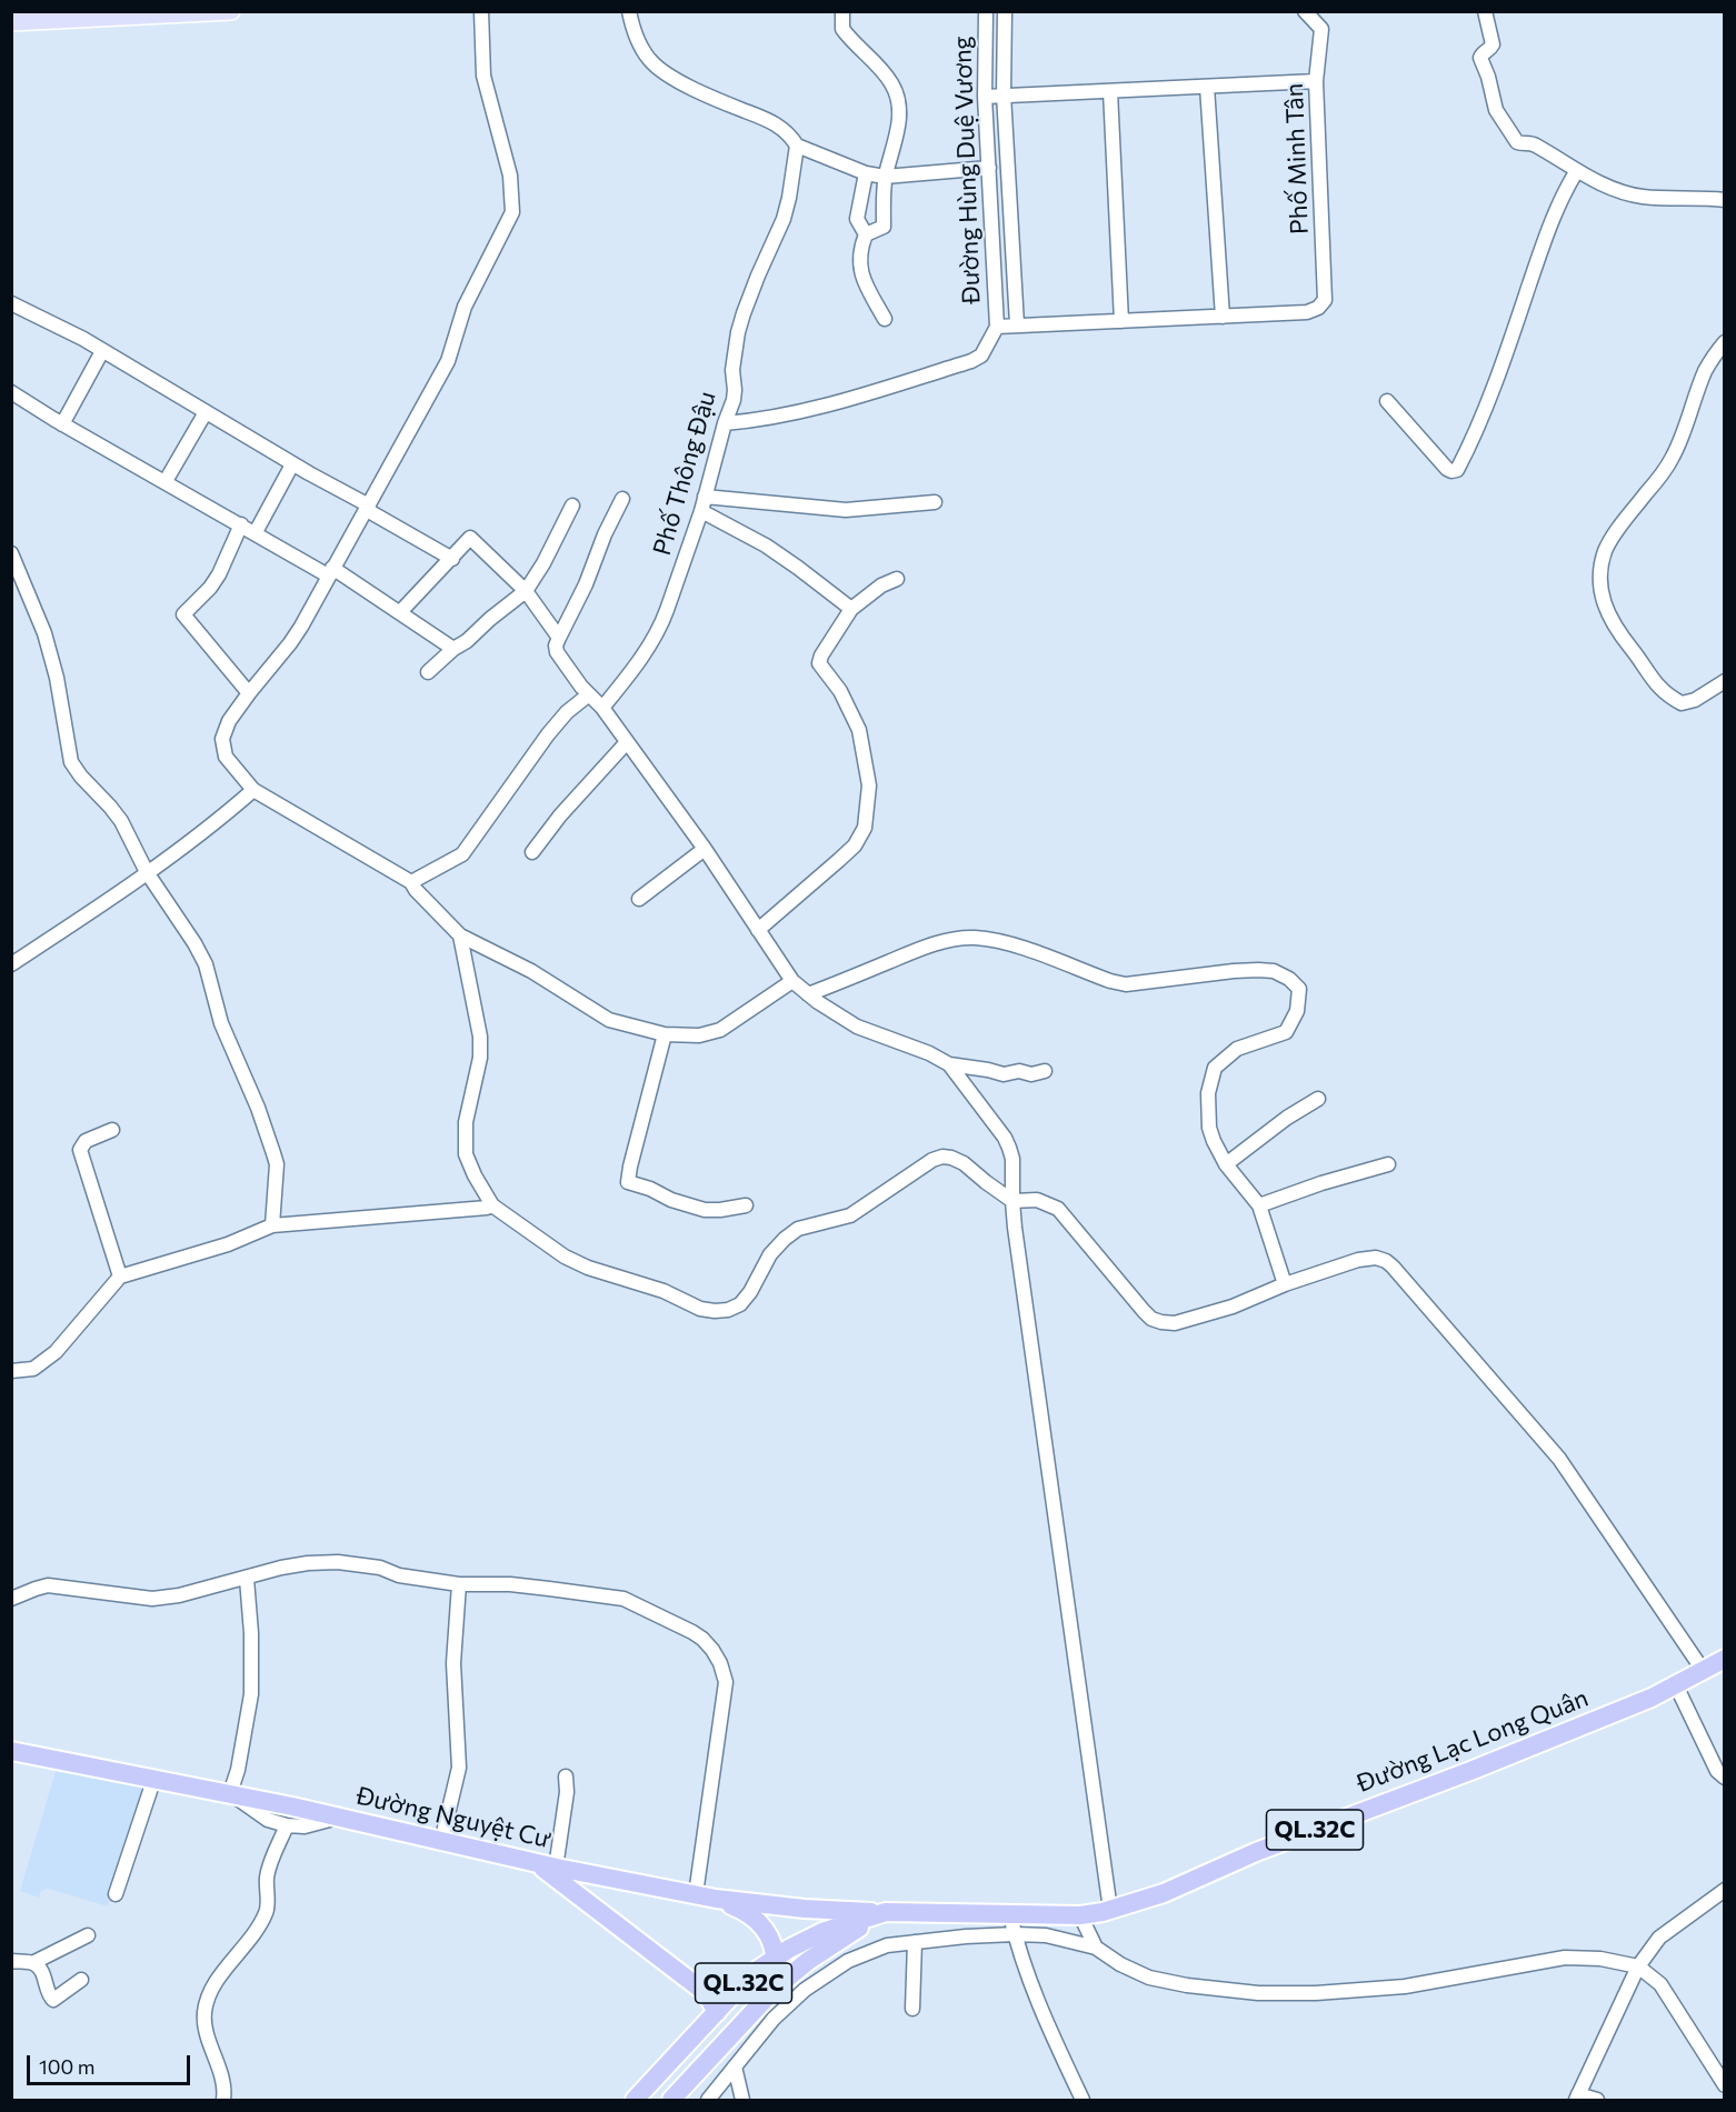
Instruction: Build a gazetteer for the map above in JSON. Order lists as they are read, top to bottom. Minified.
{"streets":{"highway":["Đường Lạc Long Quân","Đường Nguyệt Cư","QL.32C"],"street":["Phố Minh Tân","Đường Hùng Duệ Vương","Phố Thông Đậu"]},"crossings":[["Đường Lạc Long Quân","Đường Nguyệt Cư"],["Đường Lạc Long Quân","QL.32C"],["Đường Nguyệt Cư","QL.32C"]],"scale_bar":"100 m"}
